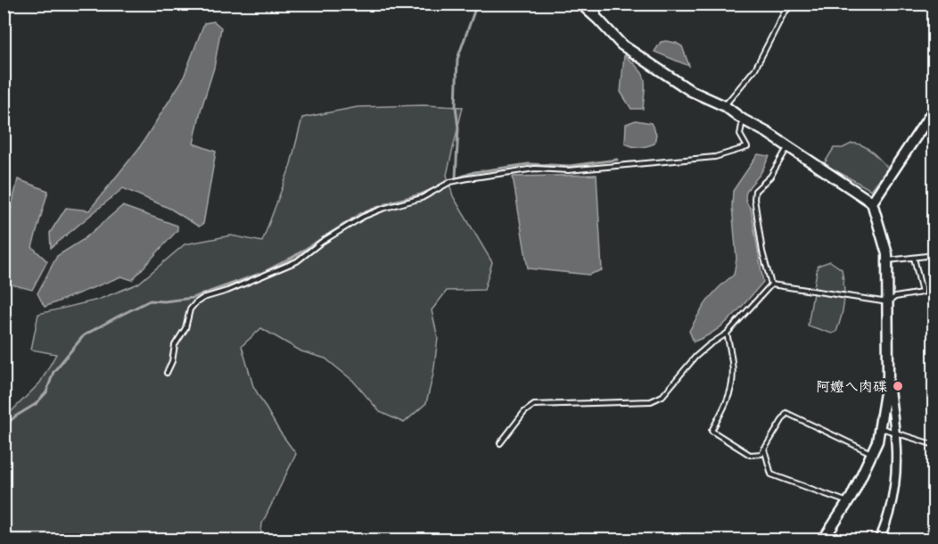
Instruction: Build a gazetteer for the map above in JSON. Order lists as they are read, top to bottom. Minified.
{"places":["阿嬤ㄟ肉碟"]}
